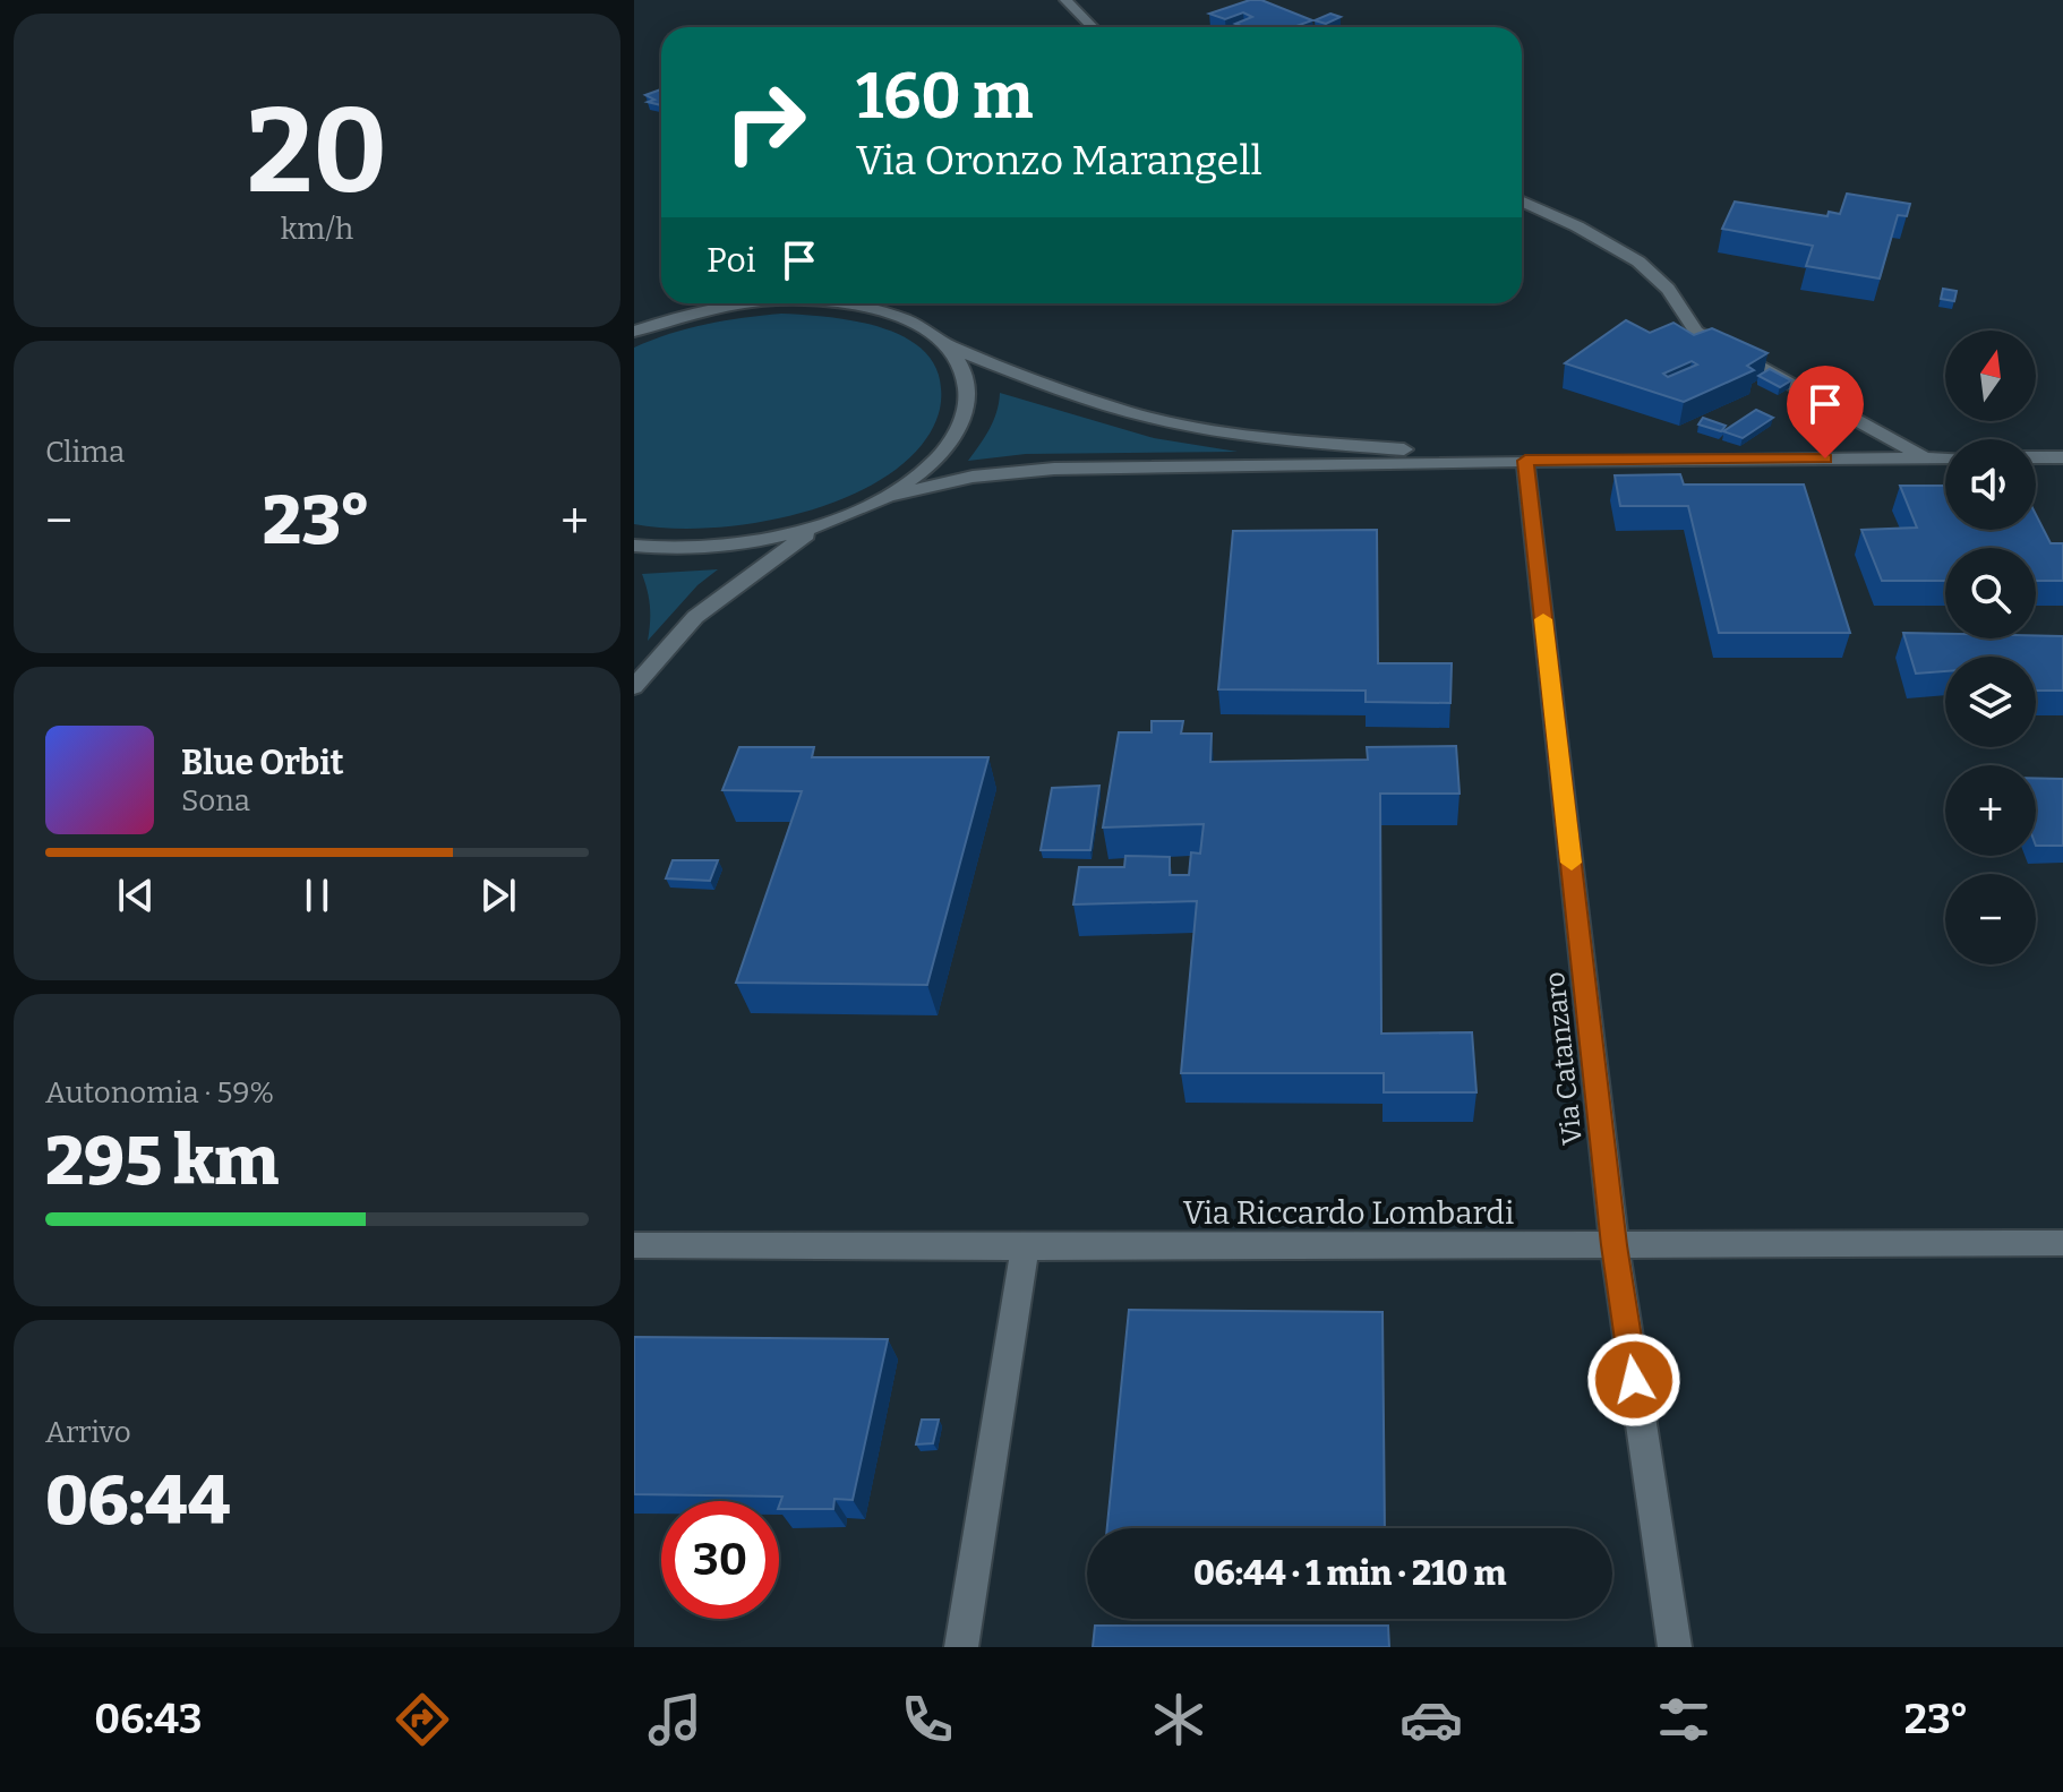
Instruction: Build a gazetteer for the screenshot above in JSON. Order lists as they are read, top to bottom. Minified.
{"streets":{"street":["Via Catanzaro","Via Riccardo Lombardi"]},"crossings":[["Via Catanzaro","Via Riccardo Lombardi"]],"north":"top","page":{"tile":[["20","km/h"],"Clima",["Autonomia · 59%","295 km"],["Arrivo","06:44"]],"turn":["160 m","Via Oronzo Marangell"],"then":"Poi","map_buttons":["+","−"],"heat":["−","23°","+"],"song":["Blue Orbit","Sona"],"limit":"30","trip":"06:44 · 1 min · 210 m","tabs":["06:43","23°"]}}
